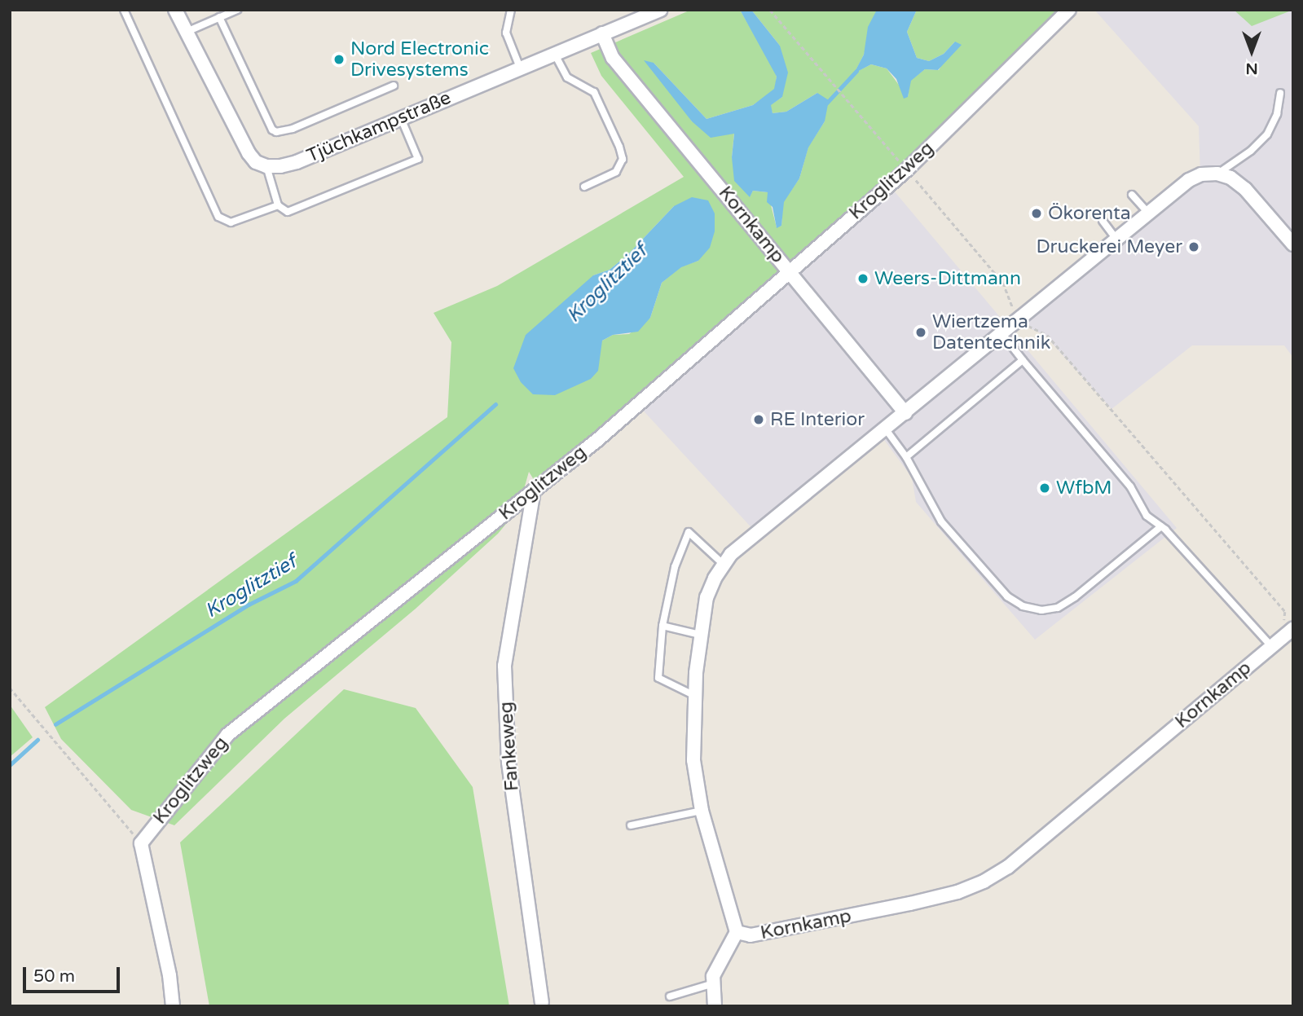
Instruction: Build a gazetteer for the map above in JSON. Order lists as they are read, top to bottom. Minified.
{"streets":{"street":["Tjüchkampstraße","Kroglitzweg","Kornkamp","Fankeweg"]},"crossings":[["Tjüchkampstraße","Kornkamp"],["Kroglitzweg","Kornkamp"],["Kroglitzweg","Fankeweg"]],"water":["Kroglitztief"],"places":["Nord Electronic Drivesystems","Ökorenta","Druckerei Meyer","Weers-Dittmann","Wiertzema Datentechnik","RE Interior","WfbM"],"scale_bar":"50 m","north":"bottom"}
